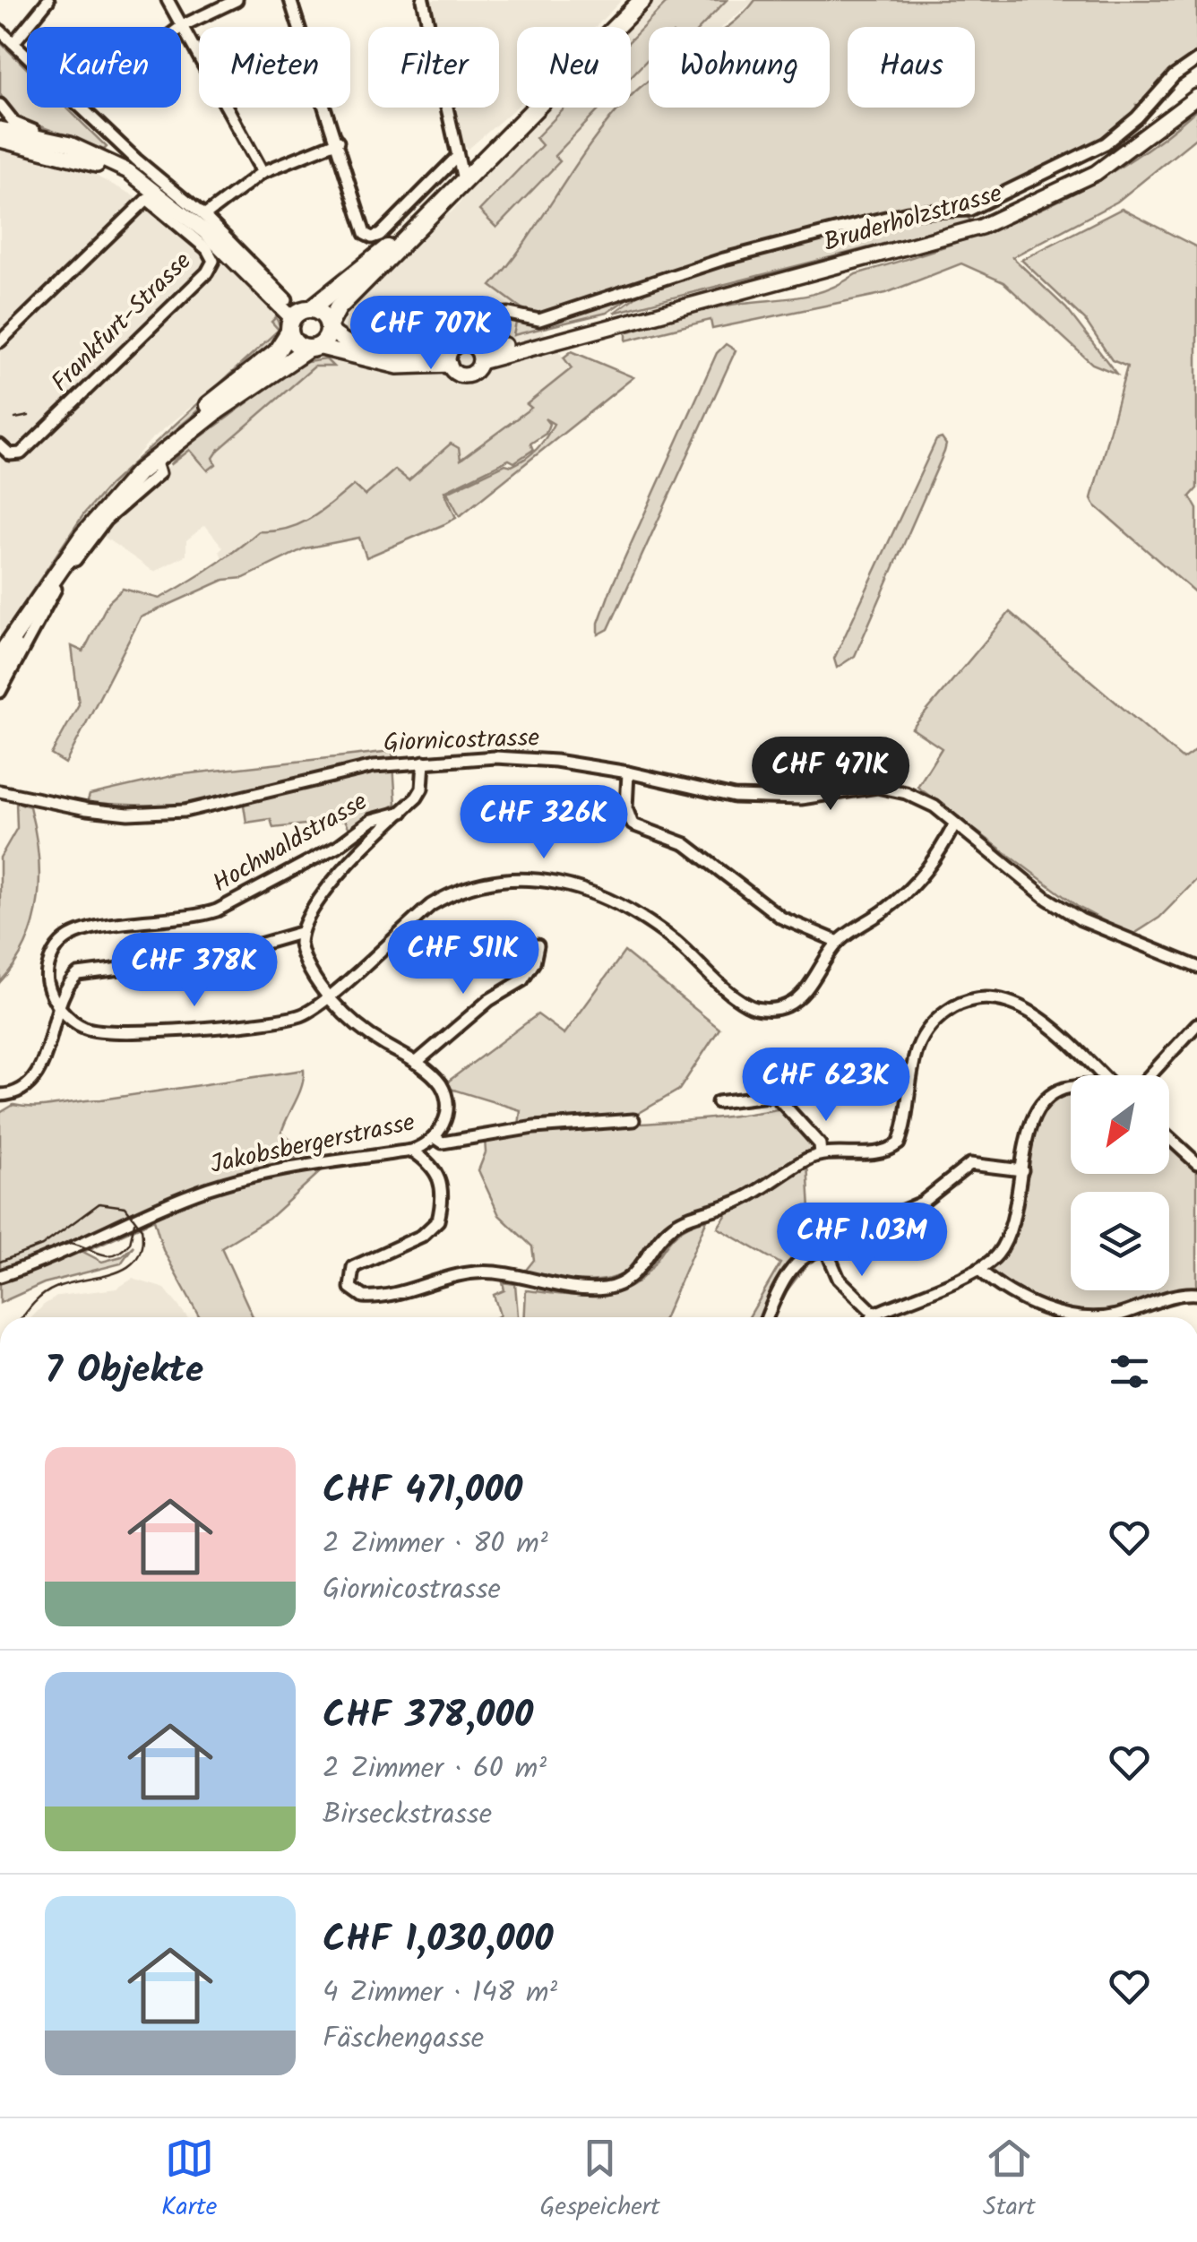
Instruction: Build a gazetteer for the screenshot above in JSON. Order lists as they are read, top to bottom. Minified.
{"streets":{"main road":["Bruderholzstrasse"],"street":["Frankfurt-Strasse","Giornicostrasse","Hochwaldstrasse","Jakobsbergerstrasse"]},"north":"bottom left","page":{"chip":["Kaufen","Mieten","Filter","Neu","Wohnung","Haus"],"price":["CHF 707K","CHF 471K","CHF 326K","CHF 511K","CHF 378K","CHF 623K","CHF 1.03M"],"heading":"7 Objekte","list":[{"name":"CHF 471,000","note":"2 Zimmer · 80 m² · Giornicostrasse"},{"name":"CHF 378,000","note":"2 Zimmer · 60 m² · Birseckstrasse"},{"name":"CHF 1,030,000","note":"4 Zimmer · 148 m² · Fäschengasse"}],"tabs":["Karte","Gespeichert","Start"]}}
